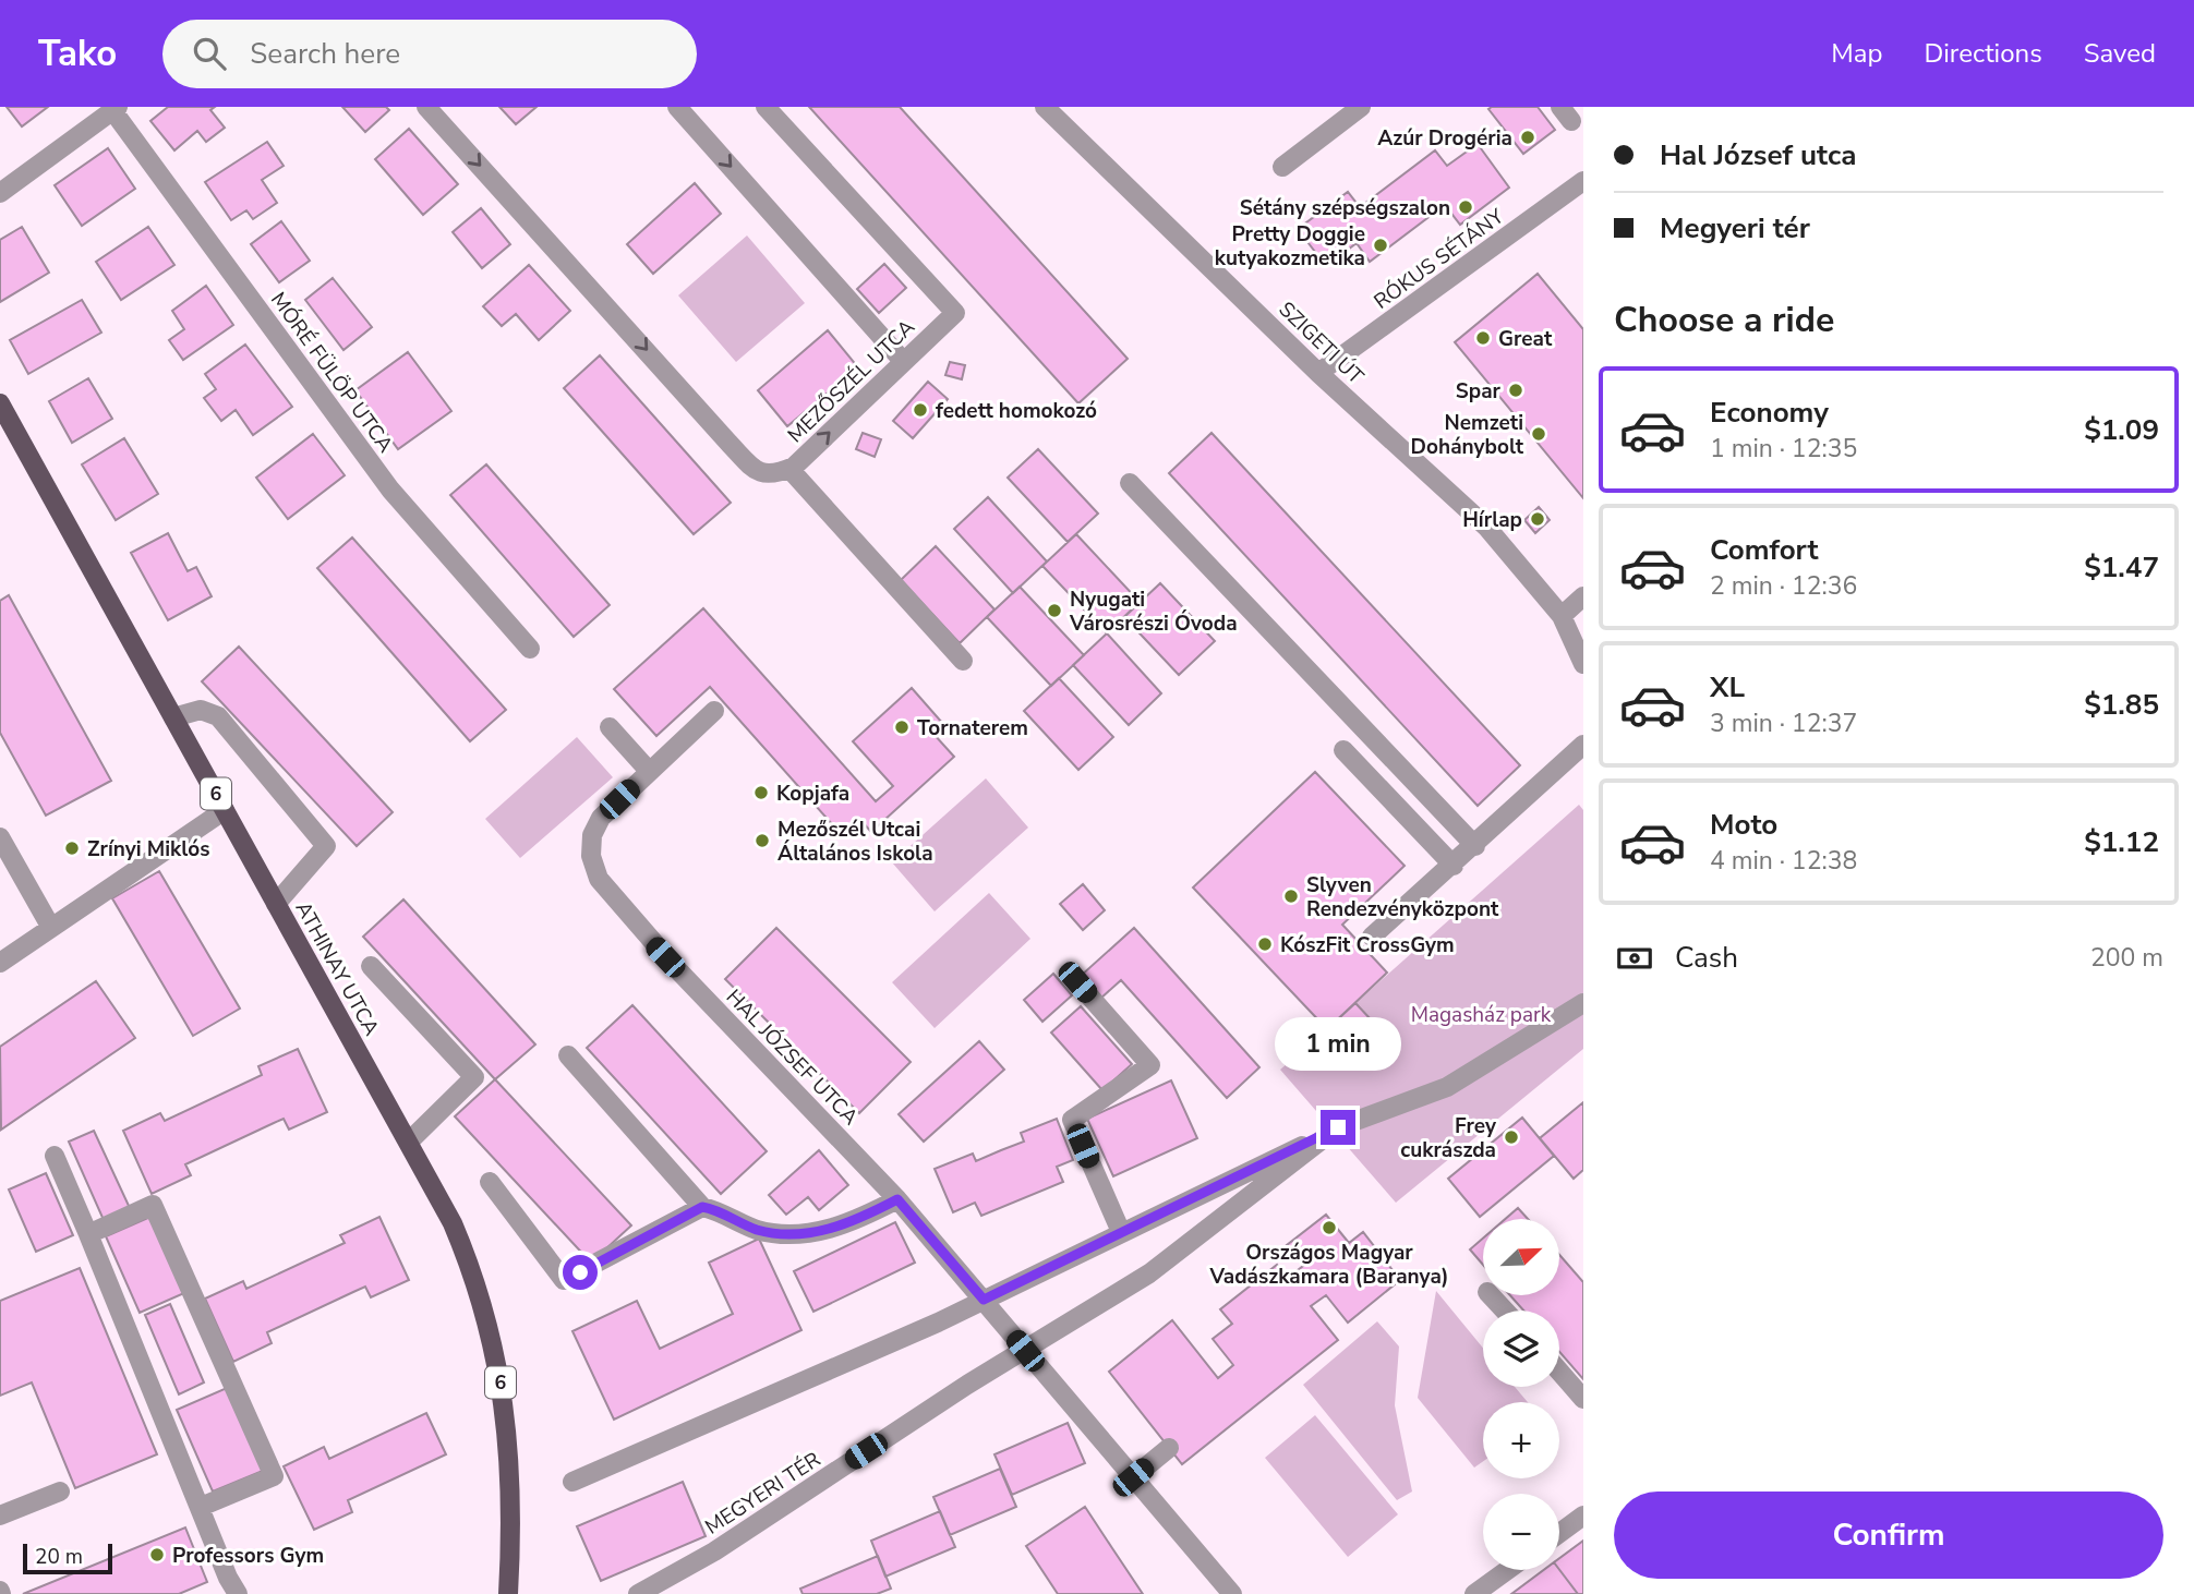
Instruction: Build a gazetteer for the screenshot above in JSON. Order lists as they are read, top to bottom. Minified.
{"streets":{"main road":["6","ATHINAY UTCA"],"street":["RÓKUS SÉTÁNY","SZIGETI ÚT","MÓRÉ FÜLÖP UTCA","MEZŐSZÉL UTCA","HAL JÓZSEF UTCA","MEGYERI TÉR"]},"crossings":[["RÓKUS SÉTÁNY","SZIGETI ÚT"]],"parks":["Magasház park"],"places":["Azúr Drogéria","Sétány szépségszalon","Pretty Doggie kutyakozmetika","Great","Spar","fedett homokozó","Nemzeti Dohánybolt","Hírlap","Nyugati Városrészi Óvoda","Tornaterem","Kopjafa","Mezőszél Utcai Általános Iskola","Zrínyi Miklós","Slyven Rendezvényközpont","KószFit CrossGym","Frey cukrászda","Országos Magyar Vadászkamara (Baranya)","Professors Gym"],"scale_bar":"20 m","north":"top right","page":{"header":"Tako","search":"Search here","nav":["Map","Directions","Saved"],"banner":["Hal József utca","Megyeri tér"],"heading":"Choose a ride","list":[{"name":"Economy","note":"1 min · 12:35","value":"$1.09"},{"name":"Comfort","note":"2 min · 12:36","value":"$1.47"},{"name":"XL","note":"3 min · 12:37","value":"$1.85"},{"name":"Moto","note":"4 min · 12:38","value":"$1.12"}],"pay":["Cash","200 m"],"bubble":"1 min","map_buttons":["+","−"],"buttons":"Confirm","scale":"20 m"}}
